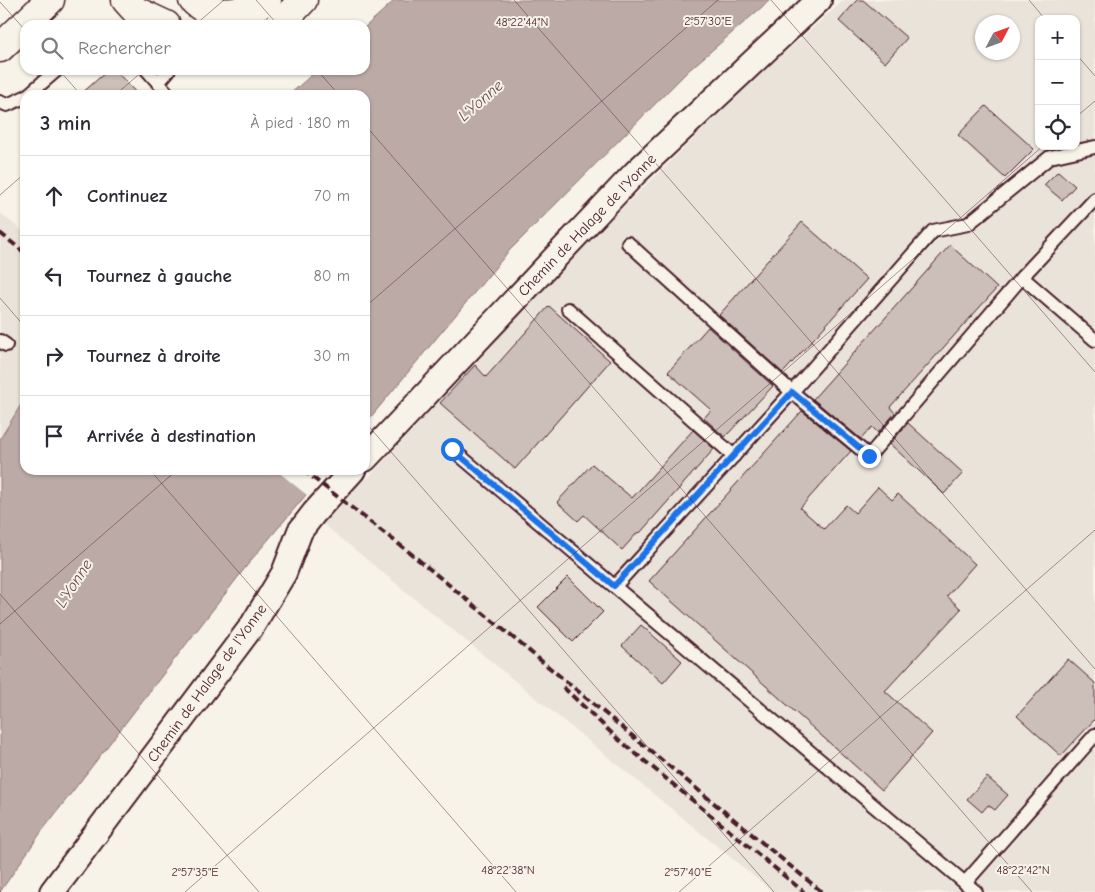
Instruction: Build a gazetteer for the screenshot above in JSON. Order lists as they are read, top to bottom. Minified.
{"streets":{"street":["Chemin de Halage de l'Yonne"]},"water":["L'Yonne"],"north":"top right","page":{"map_buttons":["+","−"],"search":"Rechercher","heading":["3 min","À pied · 180 m"],"list":[["Continuez","70 m"],["Tournez à gauche","80 m"],["Tournez à droite","30 m"],"Arrivée à destination"]},"coordinates":["2°57'30\"E","48°22'44\"N","48°22'38\"N","48°22'42\"N","2°57'35\"E","2°57'40\"E"]}
